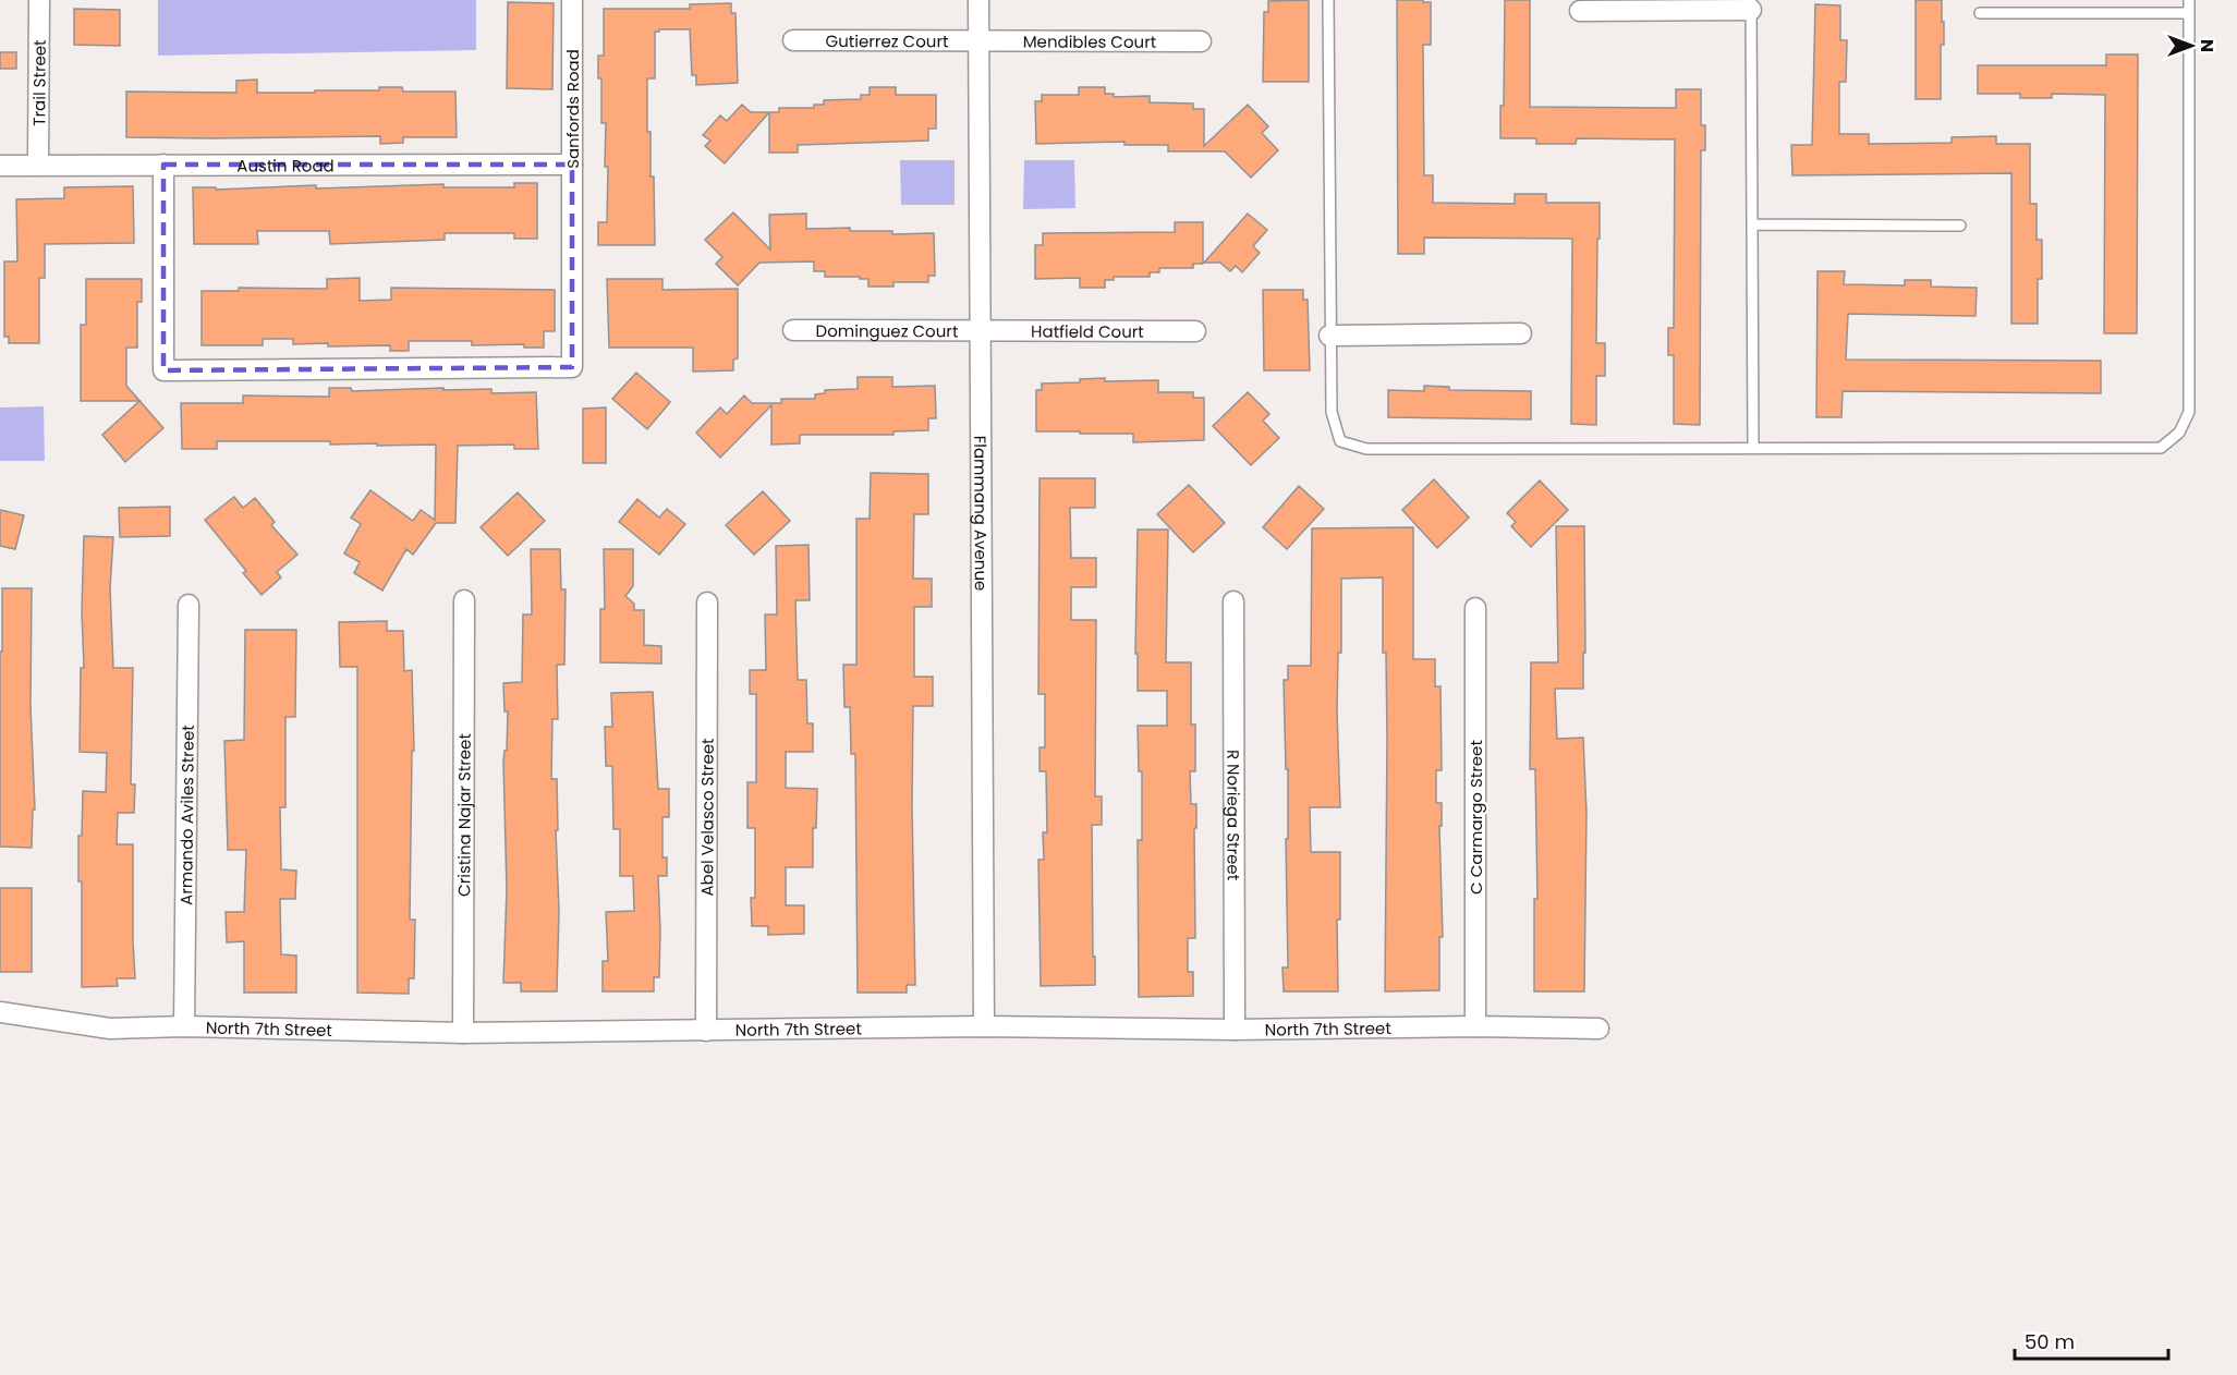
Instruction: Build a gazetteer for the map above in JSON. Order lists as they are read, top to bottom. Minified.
{"streets":{"street":["Gutierrez Court","Mendibles Court","Trail Street","Sanfords Road","Austin Road","Dominguez Court","Hatfield Court","Flammang Avenue","Armando Aviles Street","Cristina Najar Street","R Noriega Street","Abel Velasco Street","C Carmargo Street","North 7th Street"]},"crossings":[["Gutierrez Court","Mendibles Court"],["Gutierrez Court","Flammang Avenue"],["Mendibles Court","Flammang Avenue"],["Trail Street","Austin Road"],["Sanfords Road","Austin Road"],["Dominguez Court","Hatfield Court"],["Dominguez Court","Flammang Avenue"],["Hatfield Court","Flammang Avenue"],["Flammang Avenue","North 7th Street"],["Armando Aviles Street","North 7th Street"],["Cristina Najar Street","North 7th Street"],["R Noriega Street","North 7th Street"],["Abel Velasco Street","North 7th Street"],["C Carmargo Street","North 7th Street"]],"scale_bar":"50 m","north":"right"}
